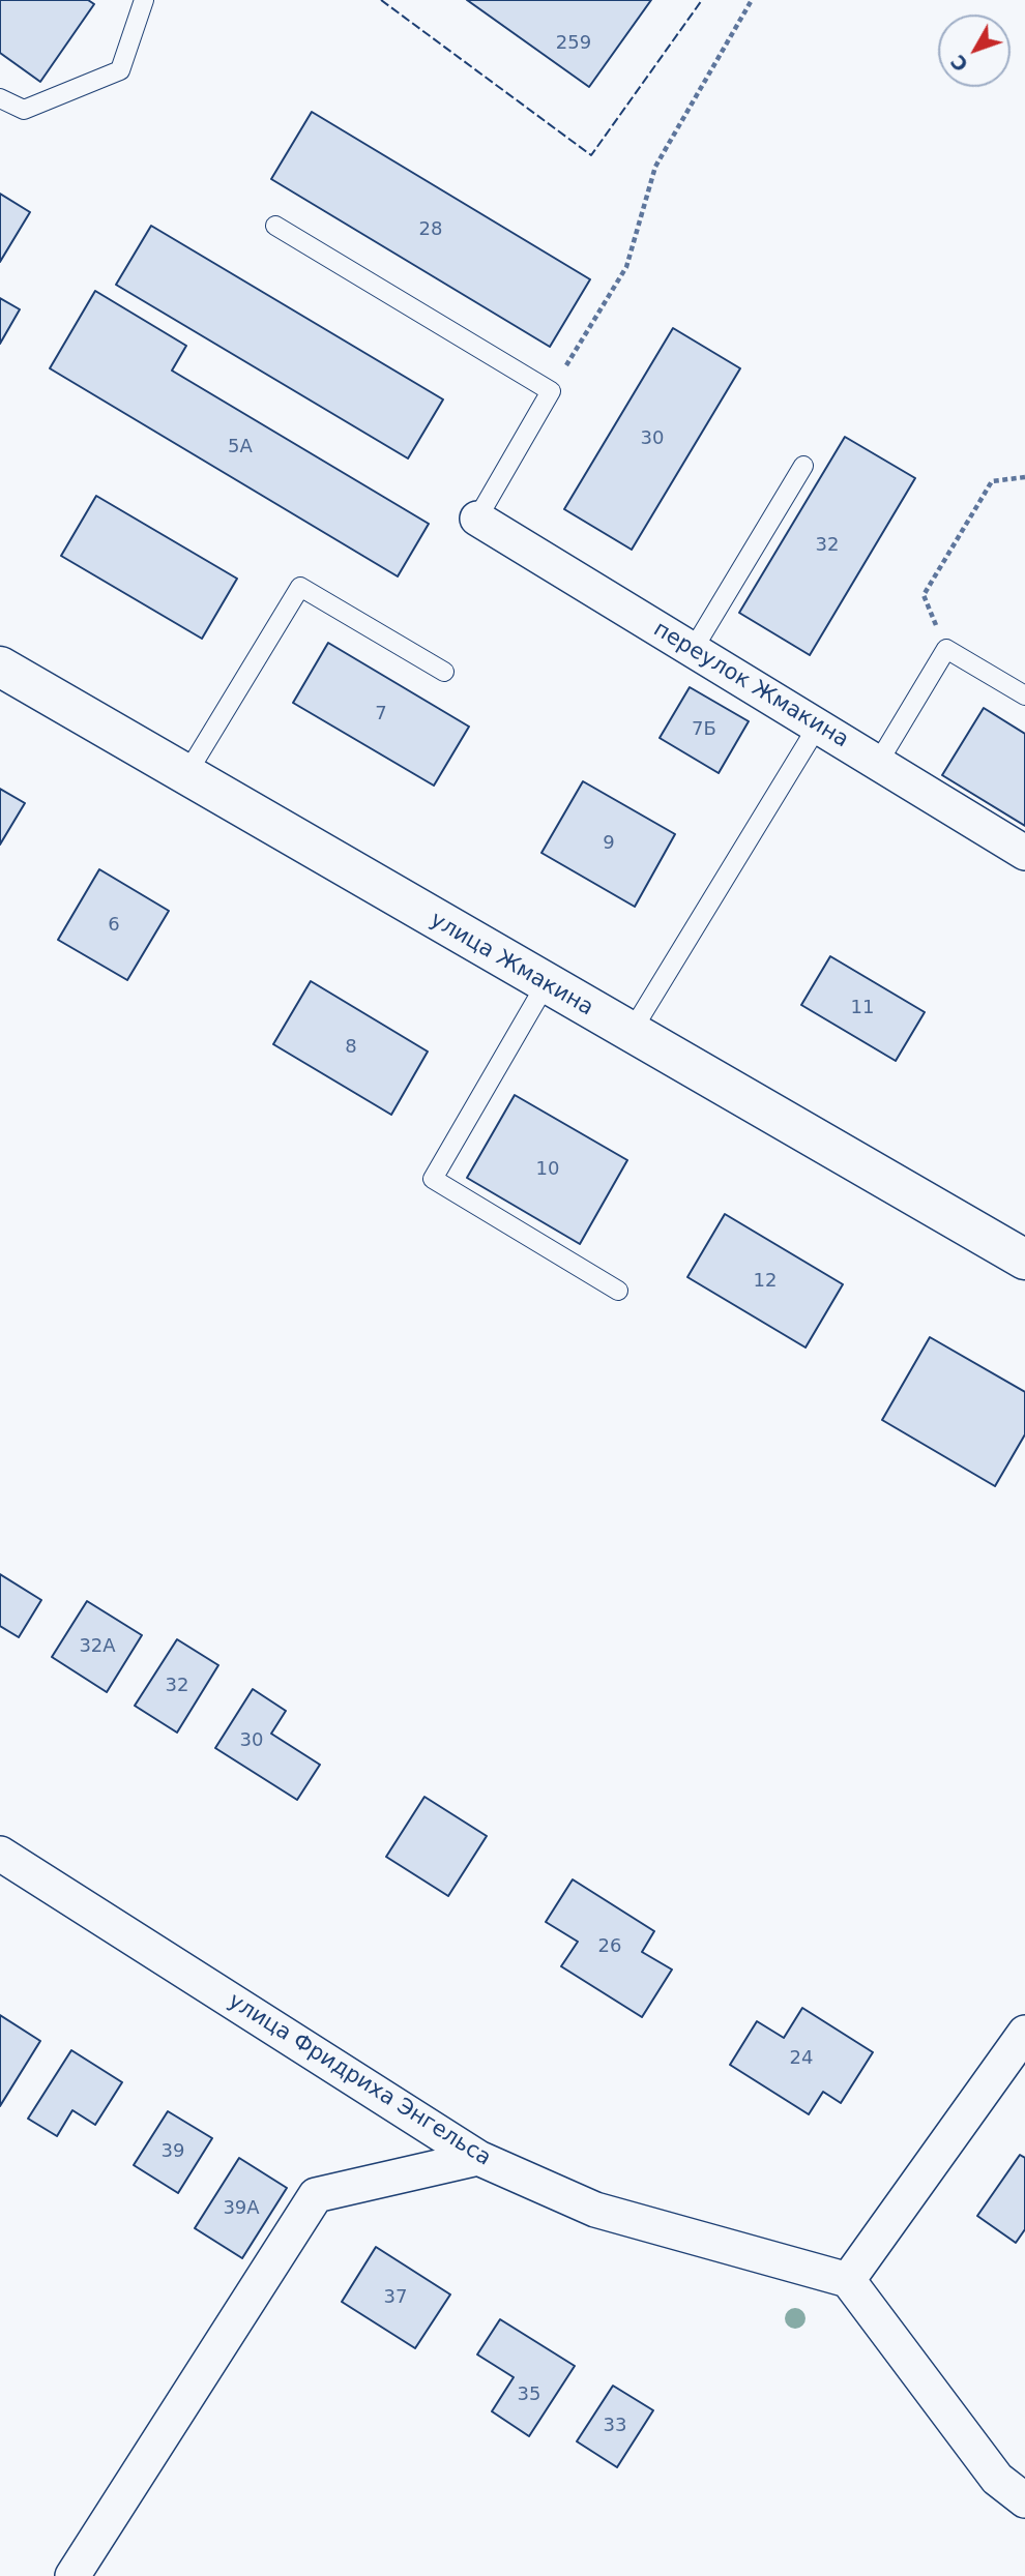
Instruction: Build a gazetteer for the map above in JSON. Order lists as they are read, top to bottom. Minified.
{"streets":{"street":["переулок Жмакина","улица Жмакина","улица Фридриха Энгельса"]},"house_numbers":["259","28","30","5А","32","7","7Б","9","6","11","8","10","12","32А","32","30","26","24","39","39А","37","35","33"],"north":"bottom left"}
